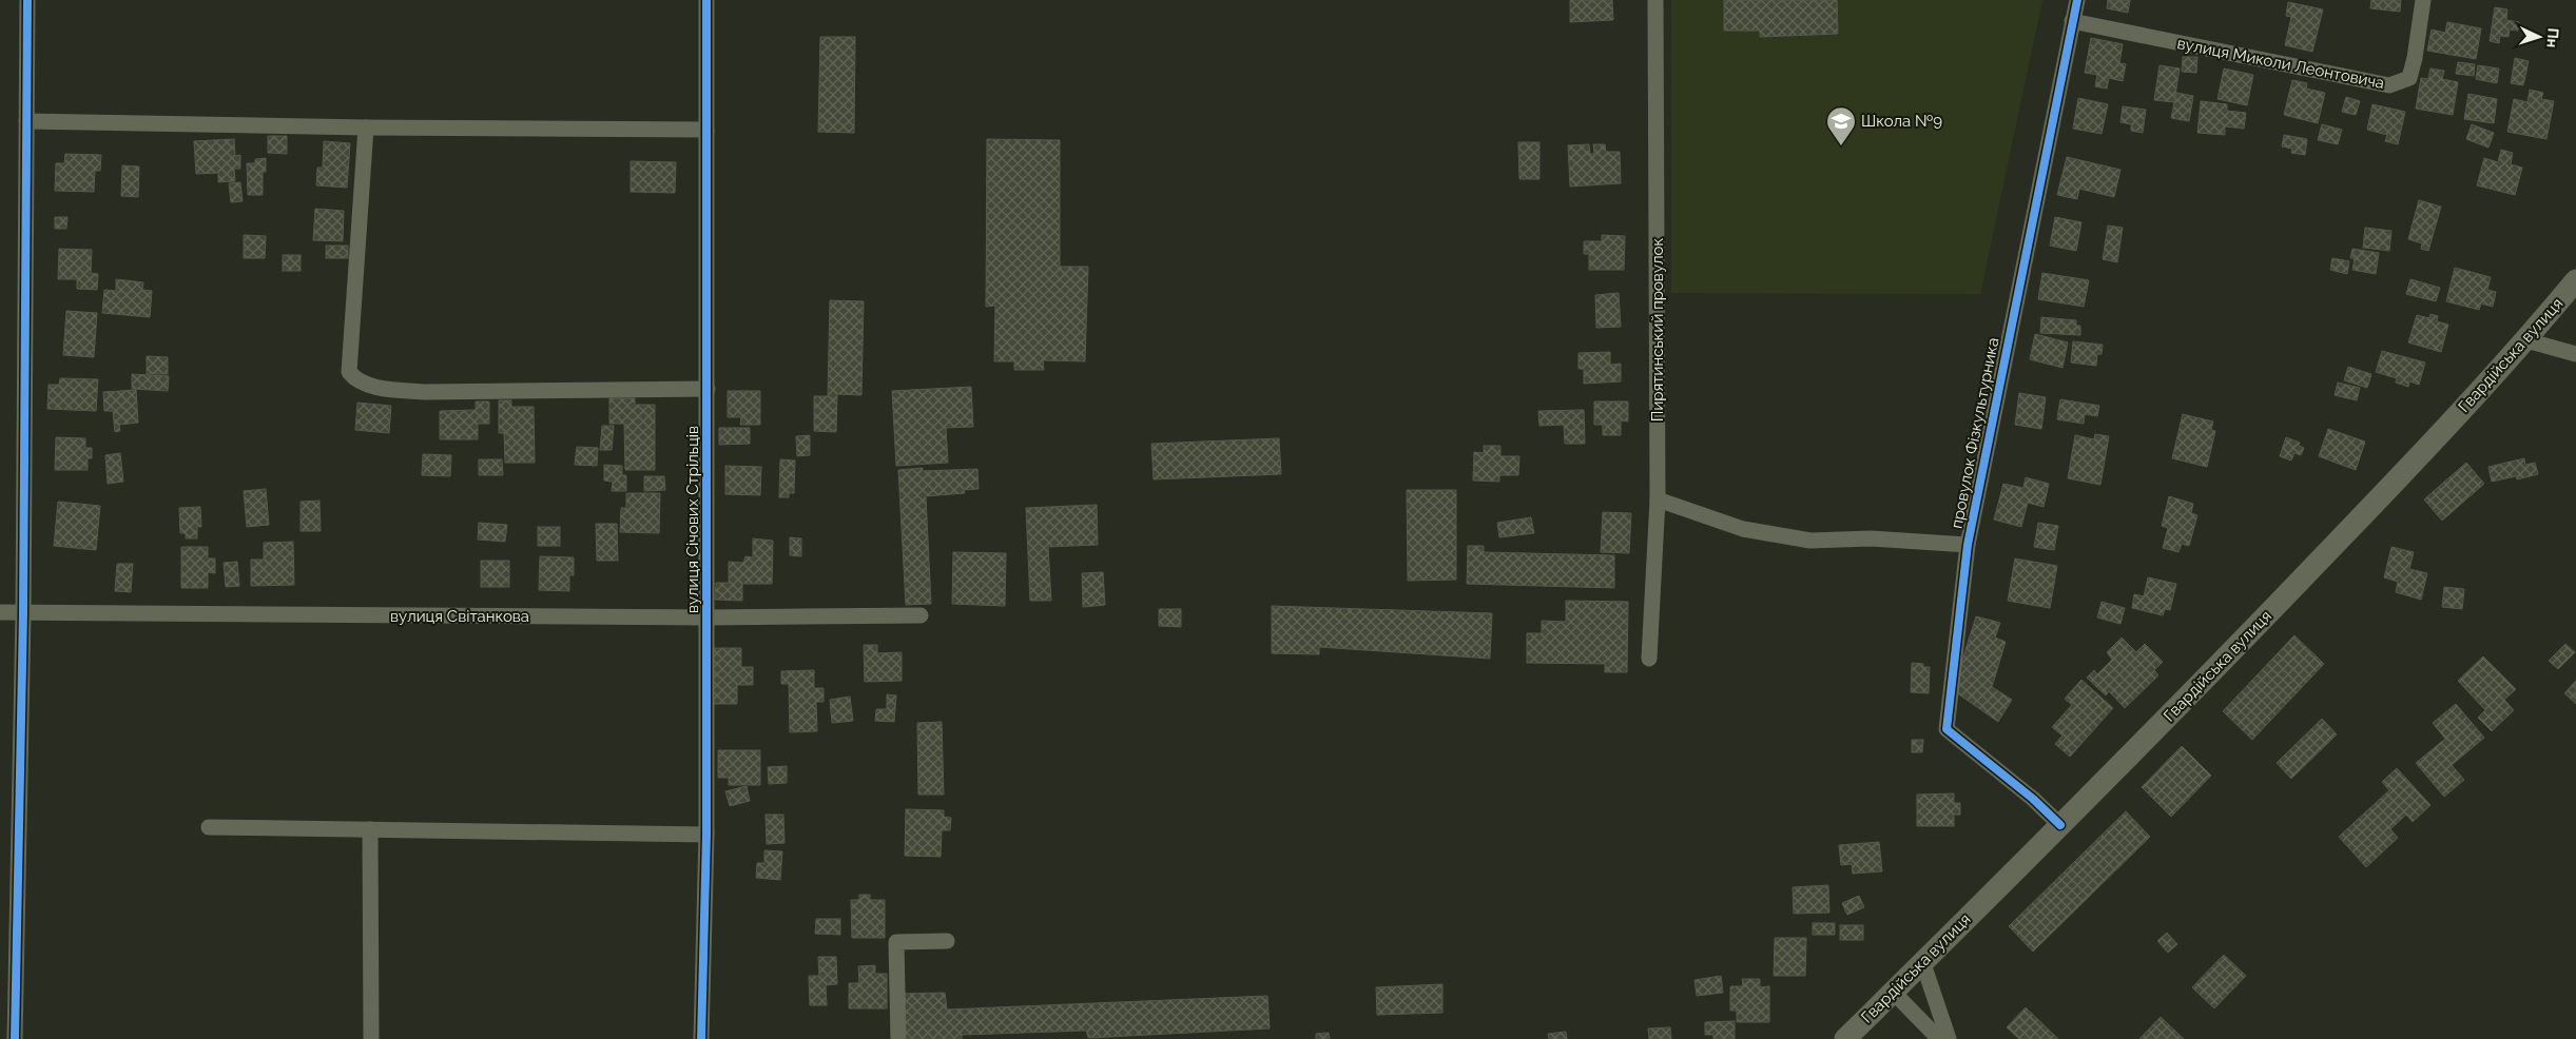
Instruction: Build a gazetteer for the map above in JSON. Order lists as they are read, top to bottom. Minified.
{"streets":{"main road":["Гвардійська вулиця"],"street":["вулиця Миколи Леонтовича","Пирятинський провулок","провулок Фізкультурника","вулиця Січових Стрільців","вулиця Світанкова"]},"crossings":[["вулиця Миколи Леонтовича","провулок Фізкультурника"],["Гвардійська вулиця","провулок Фізкультурника"],["вулиця Січових Стрільців","вулиця Світанкова"]],"places":{"school or university":["Школа №9"]},"north":"right"}
